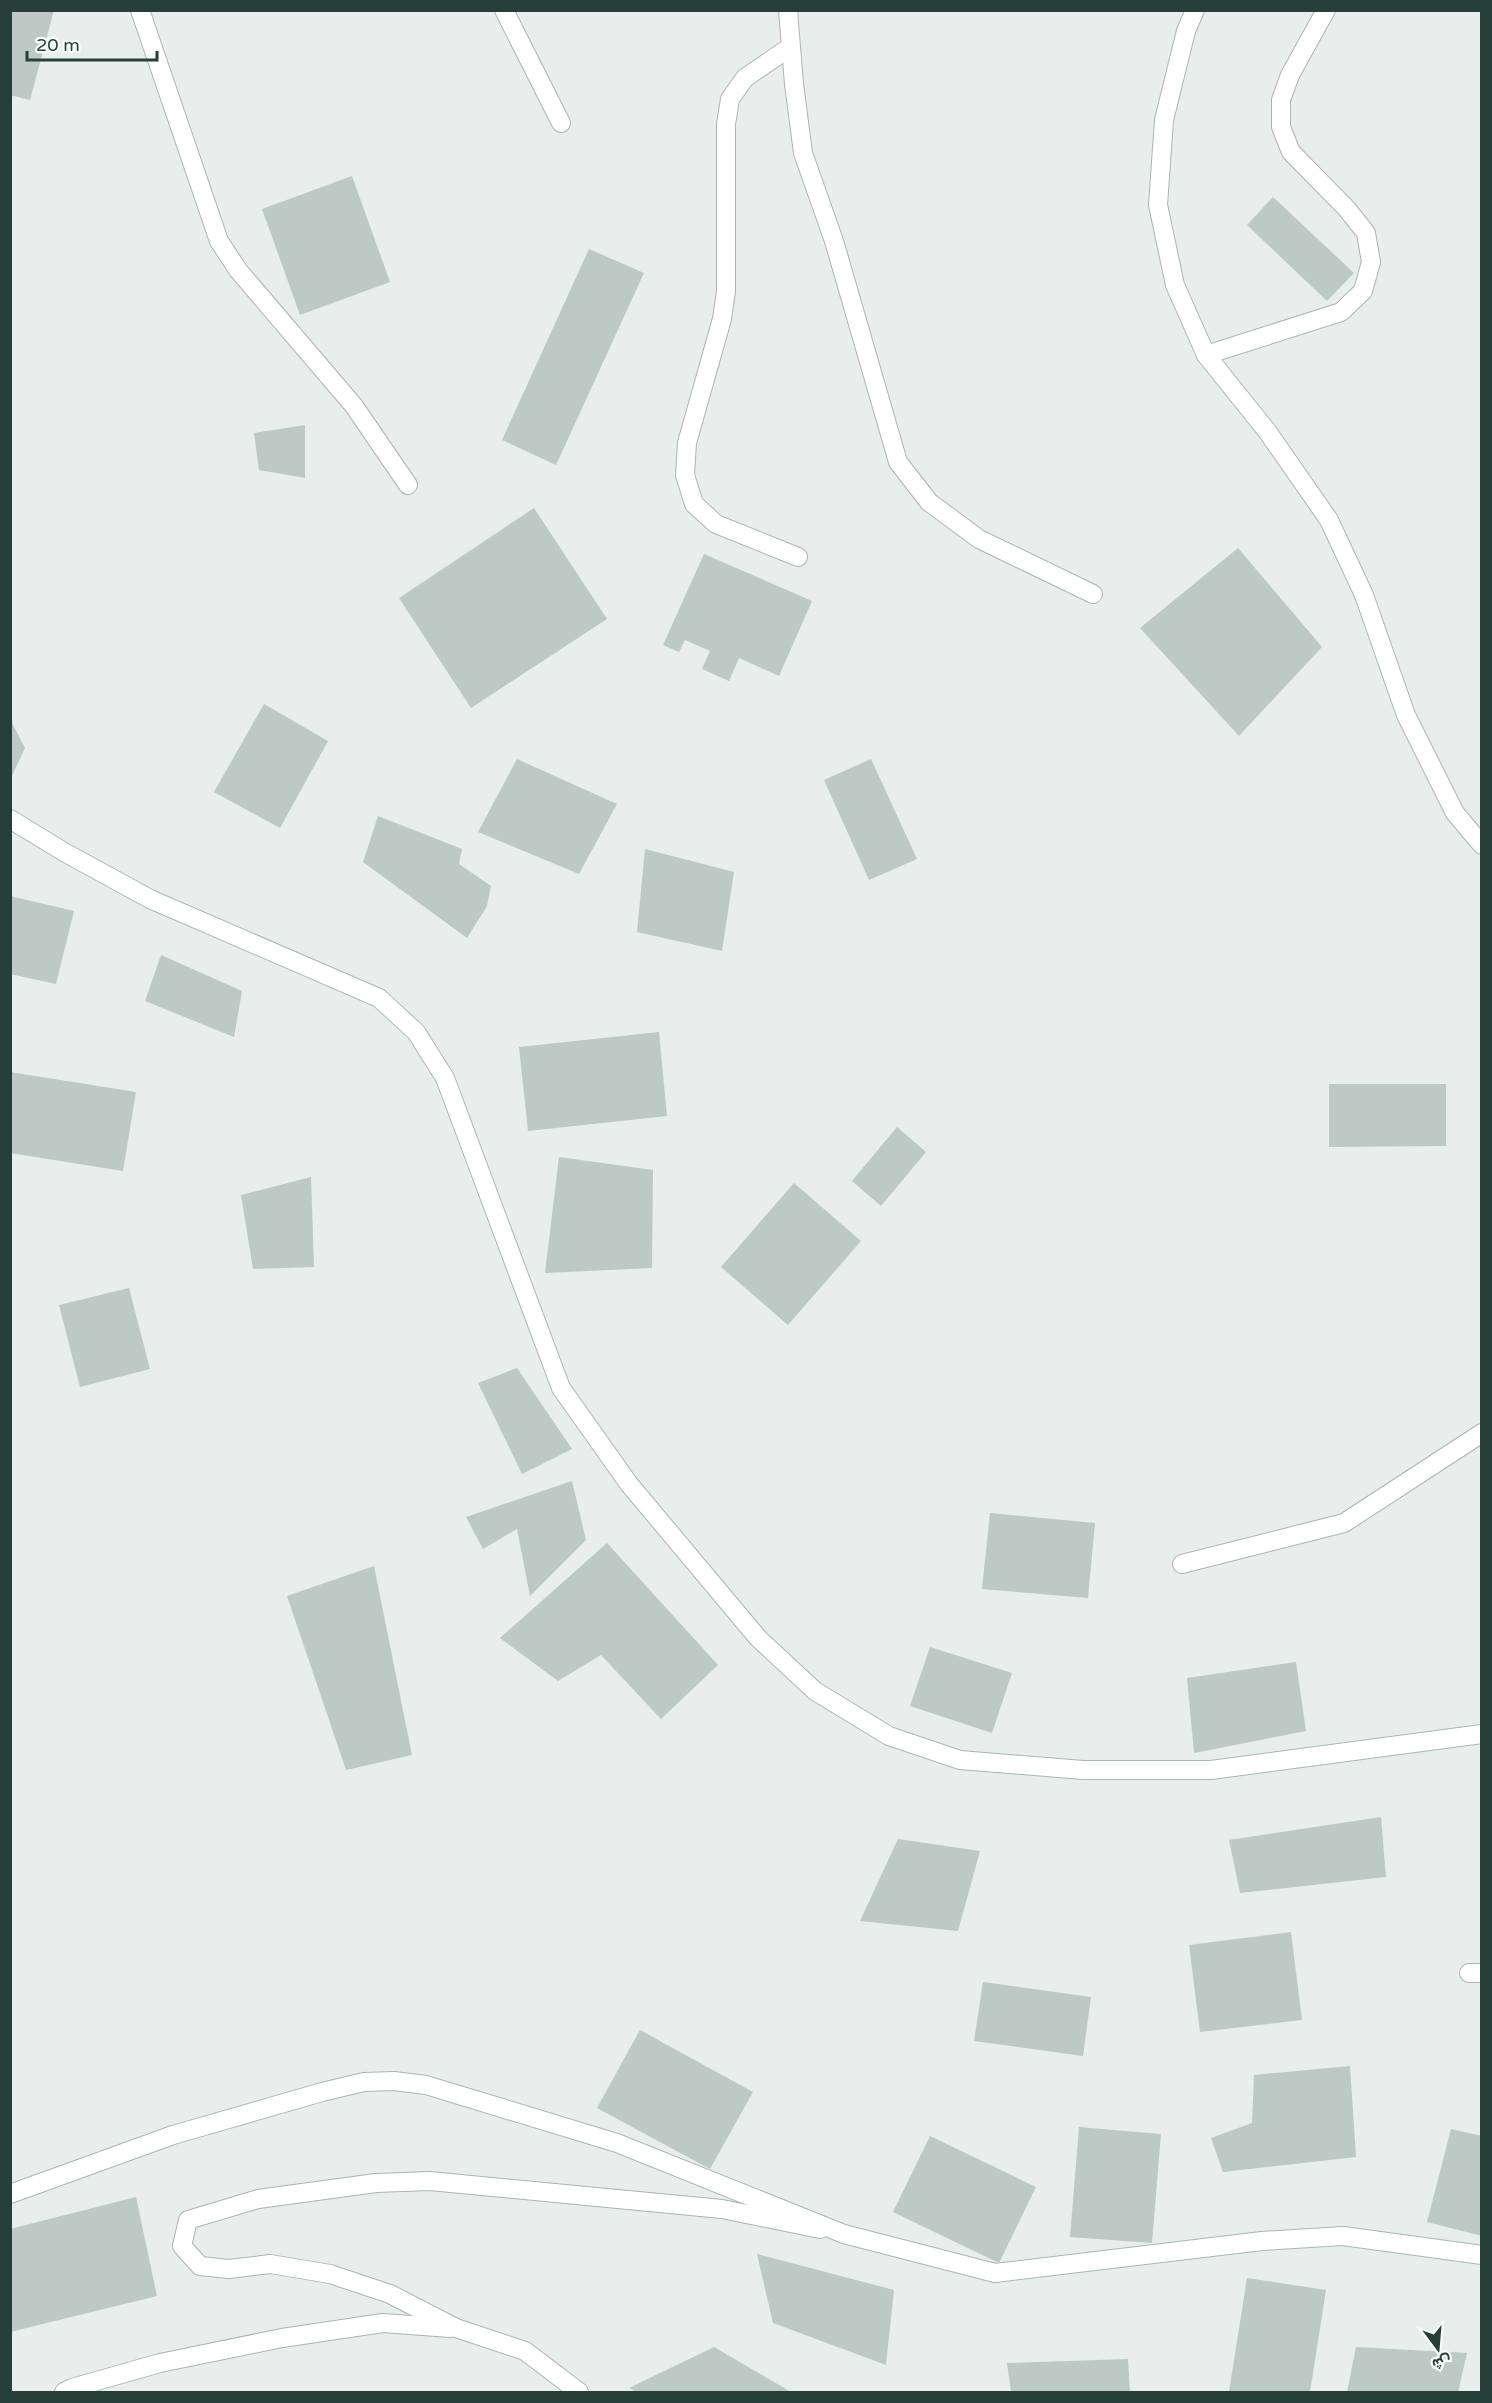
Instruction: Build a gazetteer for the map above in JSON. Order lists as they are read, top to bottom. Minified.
{"scale_bar":"20 m","north":"bottom"}
